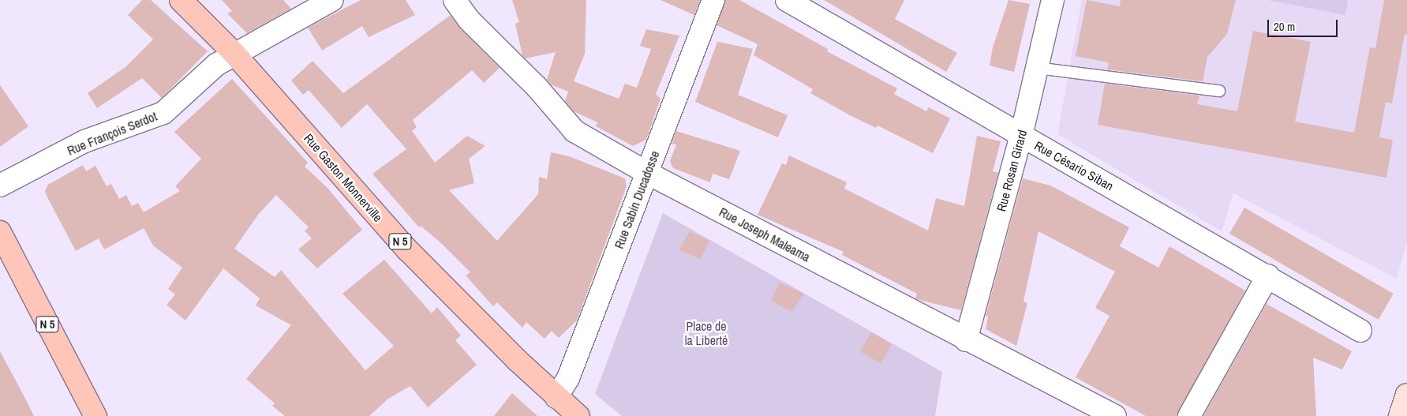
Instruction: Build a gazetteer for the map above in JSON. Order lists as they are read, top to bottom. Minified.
{"streets":{"main road":["Rue Gaston Monnerville","N 5"],"street":["Rue François Serdot","Rue Césario Siban","Rue Rosan Girard","Rue Sabin Ducadosse","Rue Joseph Maleama"]},"crossings":[["Rue François Serdot","Rue Gaston Monnerville"],["Rue Césario Siban","Rue Rosan Girard"],["Rue Rosan Girard","Rue Joseph Maleama"],["Rue Gaston Monnerville","Rue Sabin Ducadosse"],["Rue Sabin Ducadosse","Rue Joseph Maleama"]],"parks":["Place de la Liberté"],"scale_bar":"20 m"}
